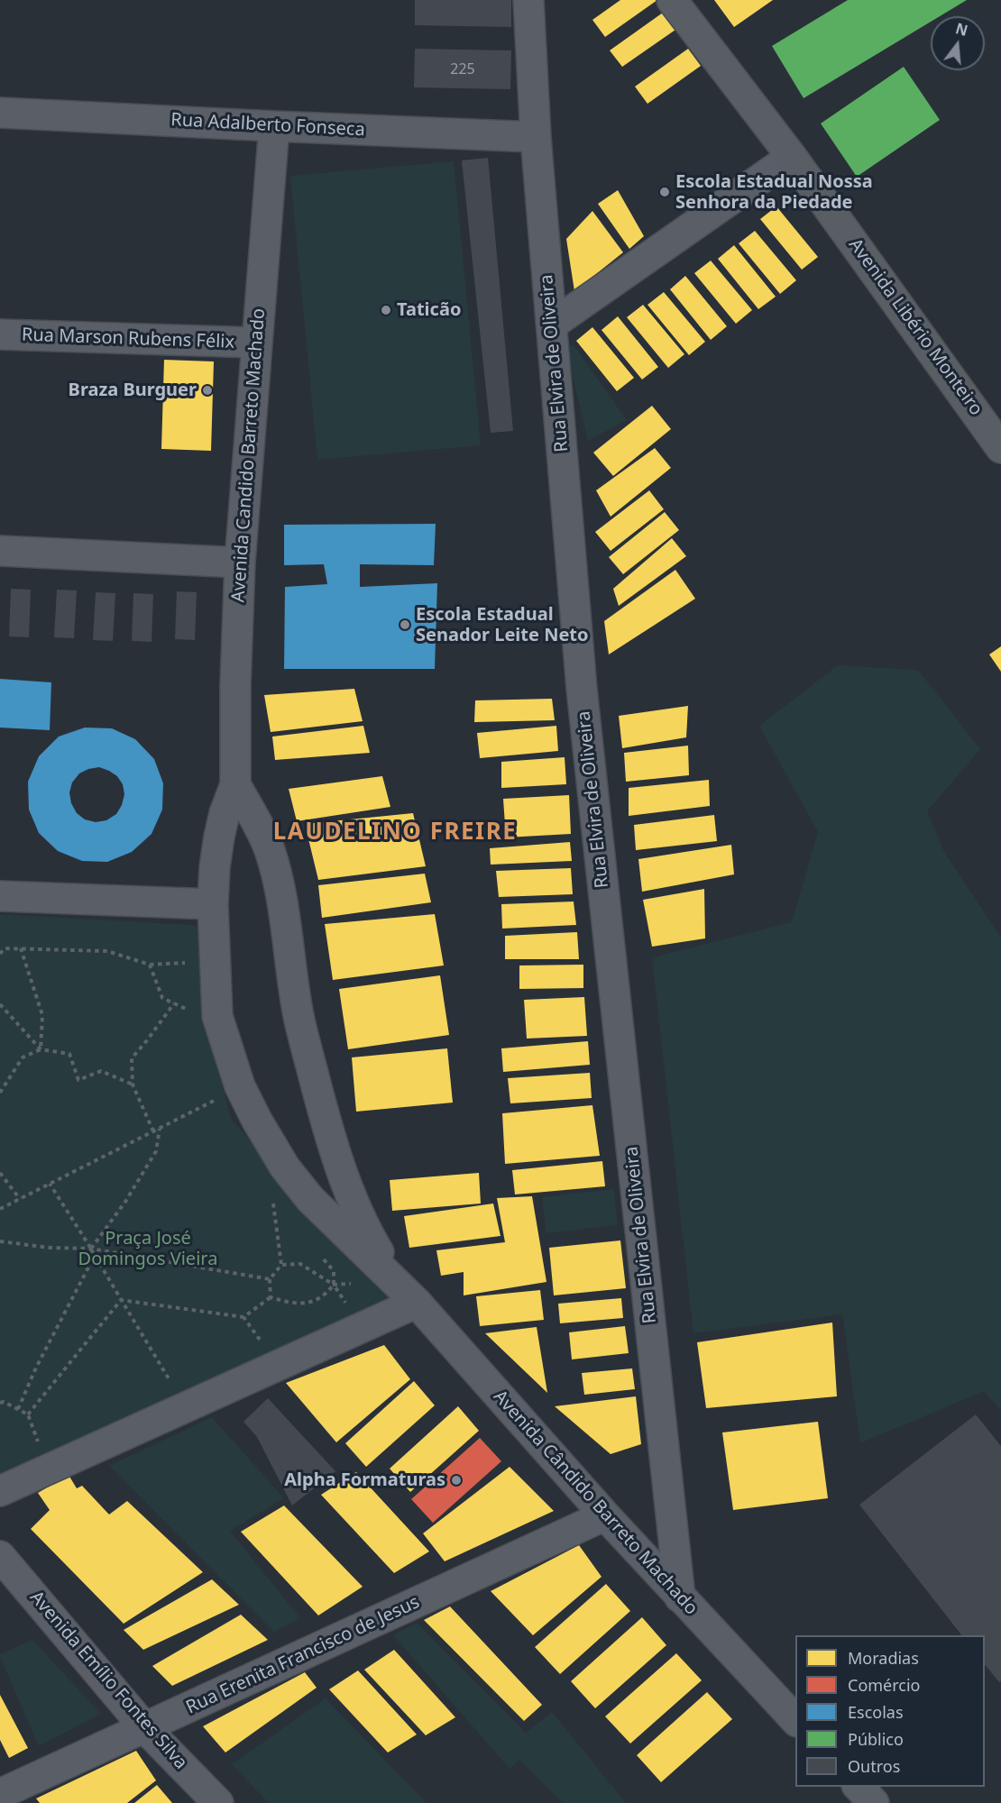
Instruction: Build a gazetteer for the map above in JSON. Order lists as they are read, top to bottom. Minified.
{"streets":{"main road":["Avenida Libério Monteiro"],"street":["Rua Adalberto Fonseca","Rua Marson Rubens Félix","Rua Elvira de Oliveira","Avenida Candido Barreto Machado","Avenida Cândido Barreto Machado","Rua Erenita Francisco de Jesus","Avenida Emílio Fontes Silva"]},"crossings":[["Rua Adalberto Fonseca","Rua Elvira de Oliveira"],["Rua Adalberto Fonseca","Avenida Candido Barreto Machado"],["Rua Marson Rubens Félix","Avenida Candido Barreto Machado"],["Rua Elvira de Oliveira","Avenida Cândido Barreto Machado"],["Avenida Cândido Barreto Machado","Rua Erenita Francisco de Jesus"],["Rua Erenita Francisco de Jesus","Avenida Emílio Fontes Silva"]],"districts":["LAUDELINO FREIRE"],"parks":["Praça José Domingos Vieira"],"places":["Escola Estadual Nossa Senhora da Piedade","Taticão","Braza Burguer","Escola Estadual Senador Leite Neto","Alpha Formaturas"],"house_numbers":["225"],"legend":["Moradias","Comércio","Escolas","Público","Outros"],"north":"top"}
